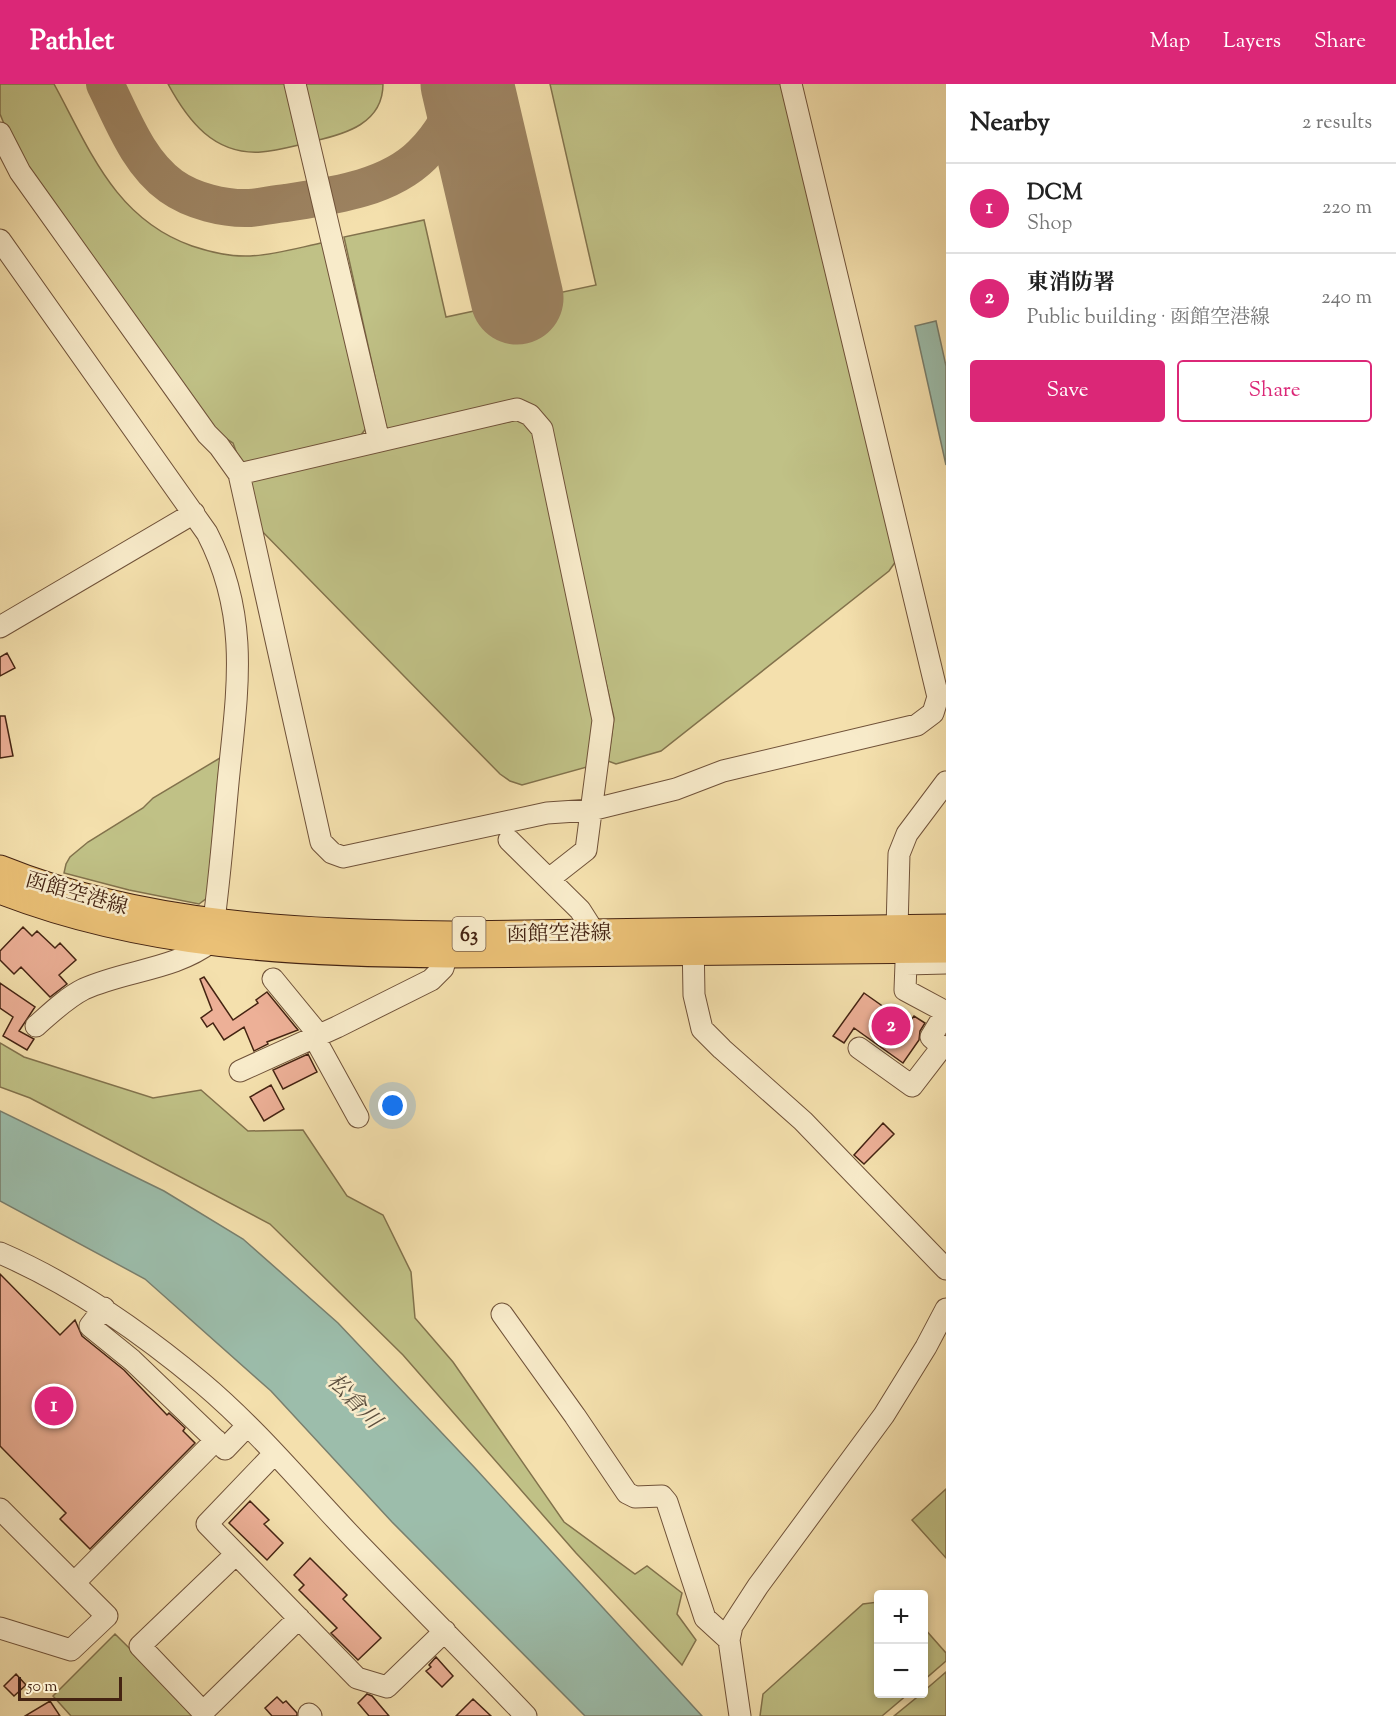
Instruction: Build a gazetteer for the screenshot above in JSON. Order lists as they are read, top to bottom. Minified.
{"streets":{"main road":["函館空港線","63"]},"water":["松倉川"],"scale_bar":"50 m","page":{"header":"Pathlet","nav":["Map","Layers","Share"],"heading":["Nearby","2 results"],"list":[{"mark":"1","name":"DCM","note":"Shop","value":"220 m"},{"mark":"2","name":"東消防署","note":"Public building · 函館空港線","value":"240 m"}],"buttons":["Save","Share"],"pins":["2","1"],"map_buttons":["+","−"],"scale":"50 m"}}
